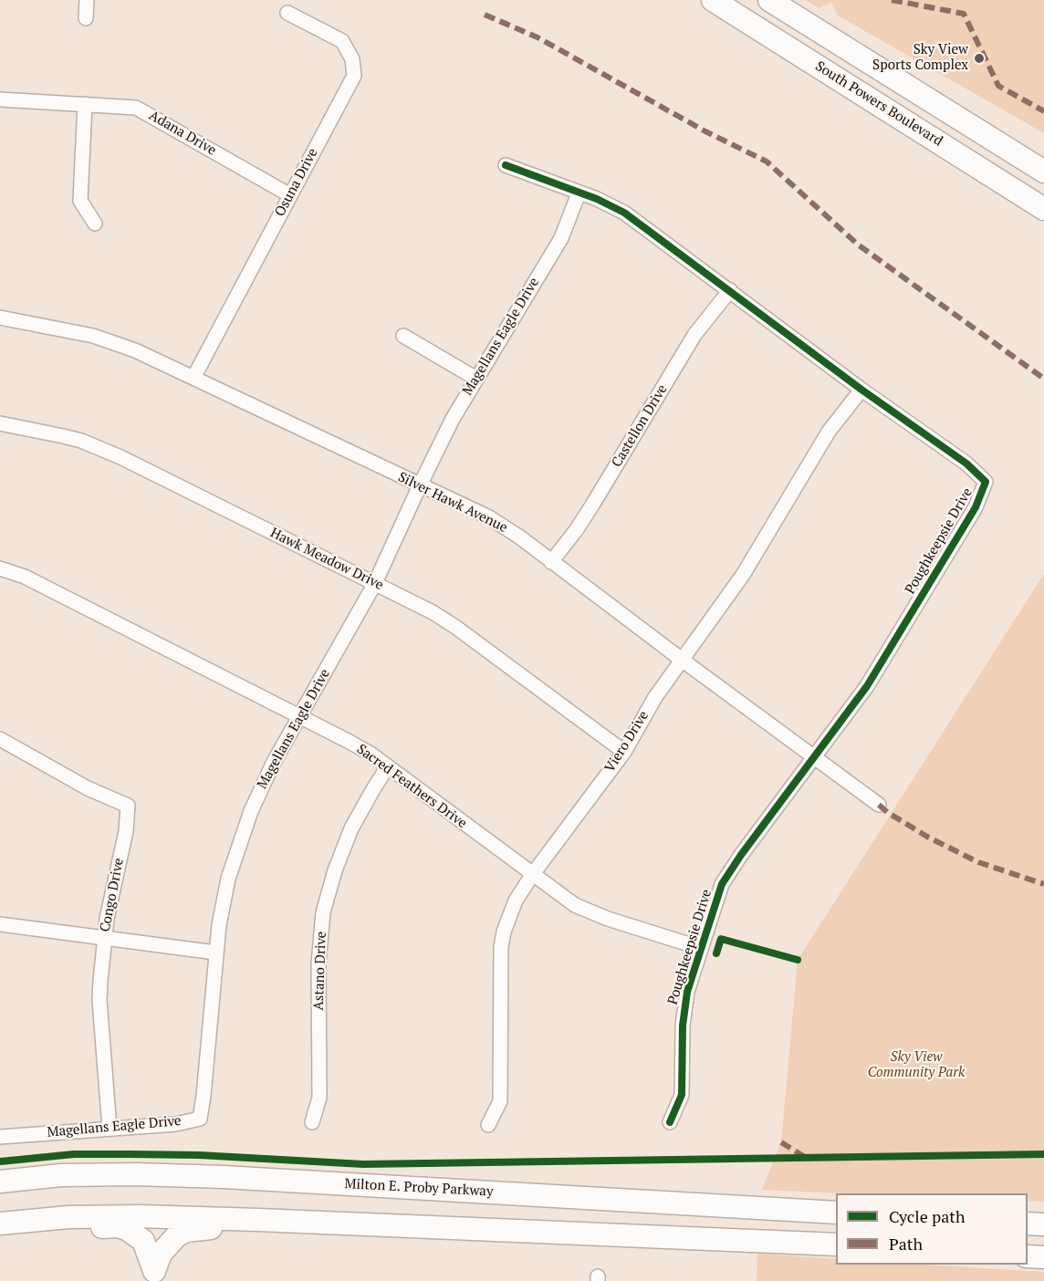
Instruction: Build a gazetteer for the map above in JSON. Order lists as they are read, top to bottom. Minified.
{"streets":{"highway":["South Powers Boulevard","Milton E. Proby Parkway"],"street":["Adana Drive","Osuna Drive","Magellans Eagle Drive","Castellon Drive","Silver Hawk Avenue","Poughkeepsie Drive","Hawk Meadow Drive","Viero Drive","Sacred Feathers Drive","Congo Drive","Astano Drive"]},"crossings":[["Adana Drive","Osuna Drive"],["Osuna Drive","Silver Hawk Avenue"],["Magellans Eagle Drive","Silver Hawk Avenue"],["Magellans Eagle Drive","Poughkeepsie Drive"],["Magellans Eagle Drive","Hawk Meadow Drive"],["Magellans Eagle Drive","Sacred Feathers Drive"],["Magellans Eagle Drive","Congo Drive"],["Castellon Drive","Silver Hawk Avenue"],["Castellon Drive","Poughkeepsie Drive"],["Silver Hawk Avenue","Poughkeepsie Drive"],["Silver Hawk Avenue","Viero Drive"],["Poughkeepsie Drive","Viero Drive"],["Poughkeepsie Drive","Sacred Feathers Drive"],["Hawk Meadow Drive","Viero Drive"],["Viero Drive","Sacred Feathers Drive"],["Sacred Feathers Drive","Astano Drive"]],"parks":["Sky View Community Park"],"places":["Sky View Sports Complex"],"legend":["Cycle path","Path"]}
